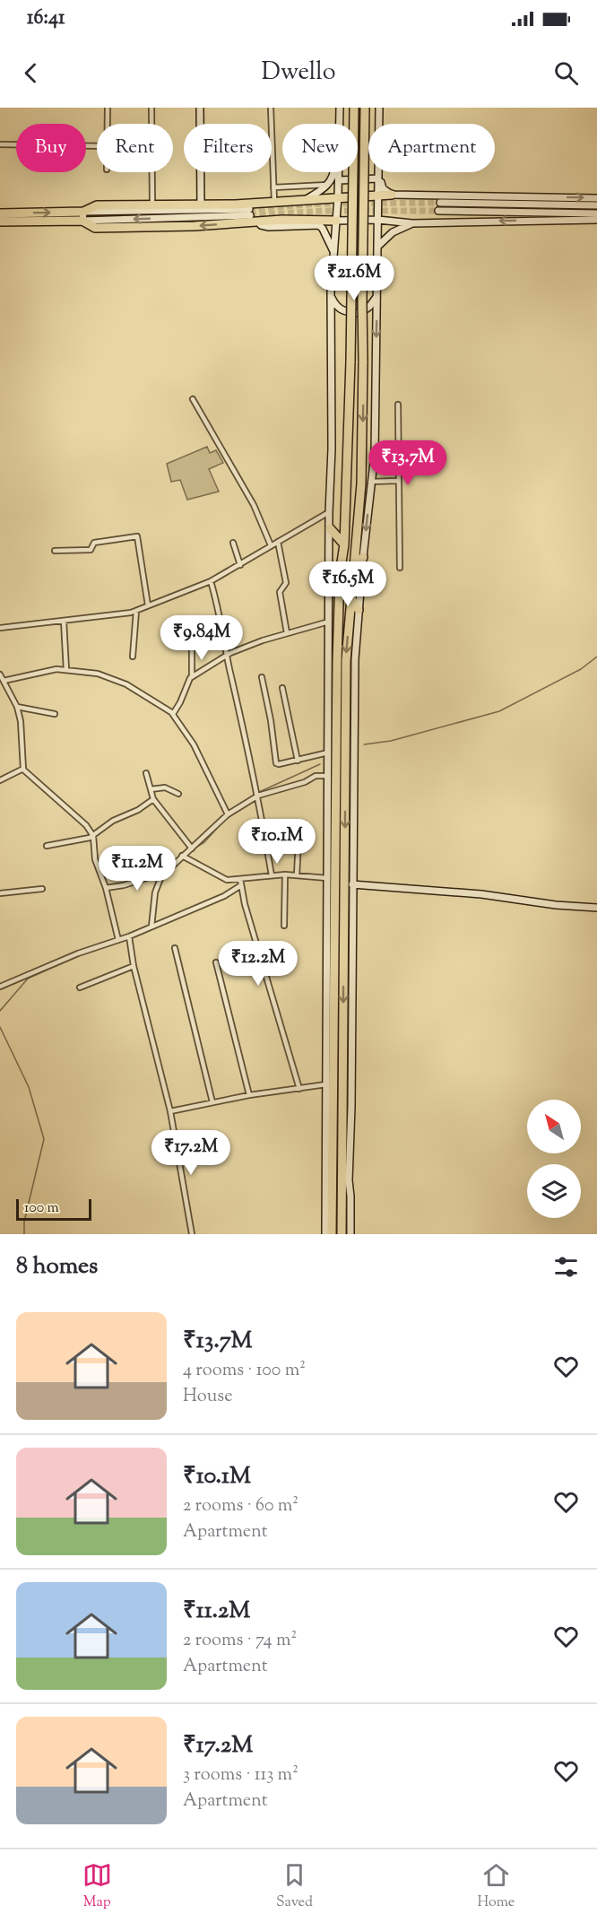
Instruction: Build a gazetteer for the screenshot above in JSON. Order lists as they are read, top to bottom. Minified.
{"scale_bar":"100 m","north":"top left","page":{"status":"16:41","header":"Dwello","chip":["Buy","Rent","Filters","New","Apartment"],"price":["₹21.6M","₹13.7M","₹16.5M","₹9.84M","₹10.1M","₹11.2M","₹12.2M","₹17.2M"],"scale":"100 m","heading":"8 homes","list":[{"name":"₹13.7M","note":"4 rooms · 100 m² · House"},{"name":"₹10.1M","note":"2 rooms · 60 m² · Apartment"},{"name":"₹11.2M","note":"2 rooms · 74 m² · Apartment"},{"name":"₹17.2M","note":"3 rooms · 113 m² · Apartment"}],"tabs":["Map","Saved","Home"]}}
